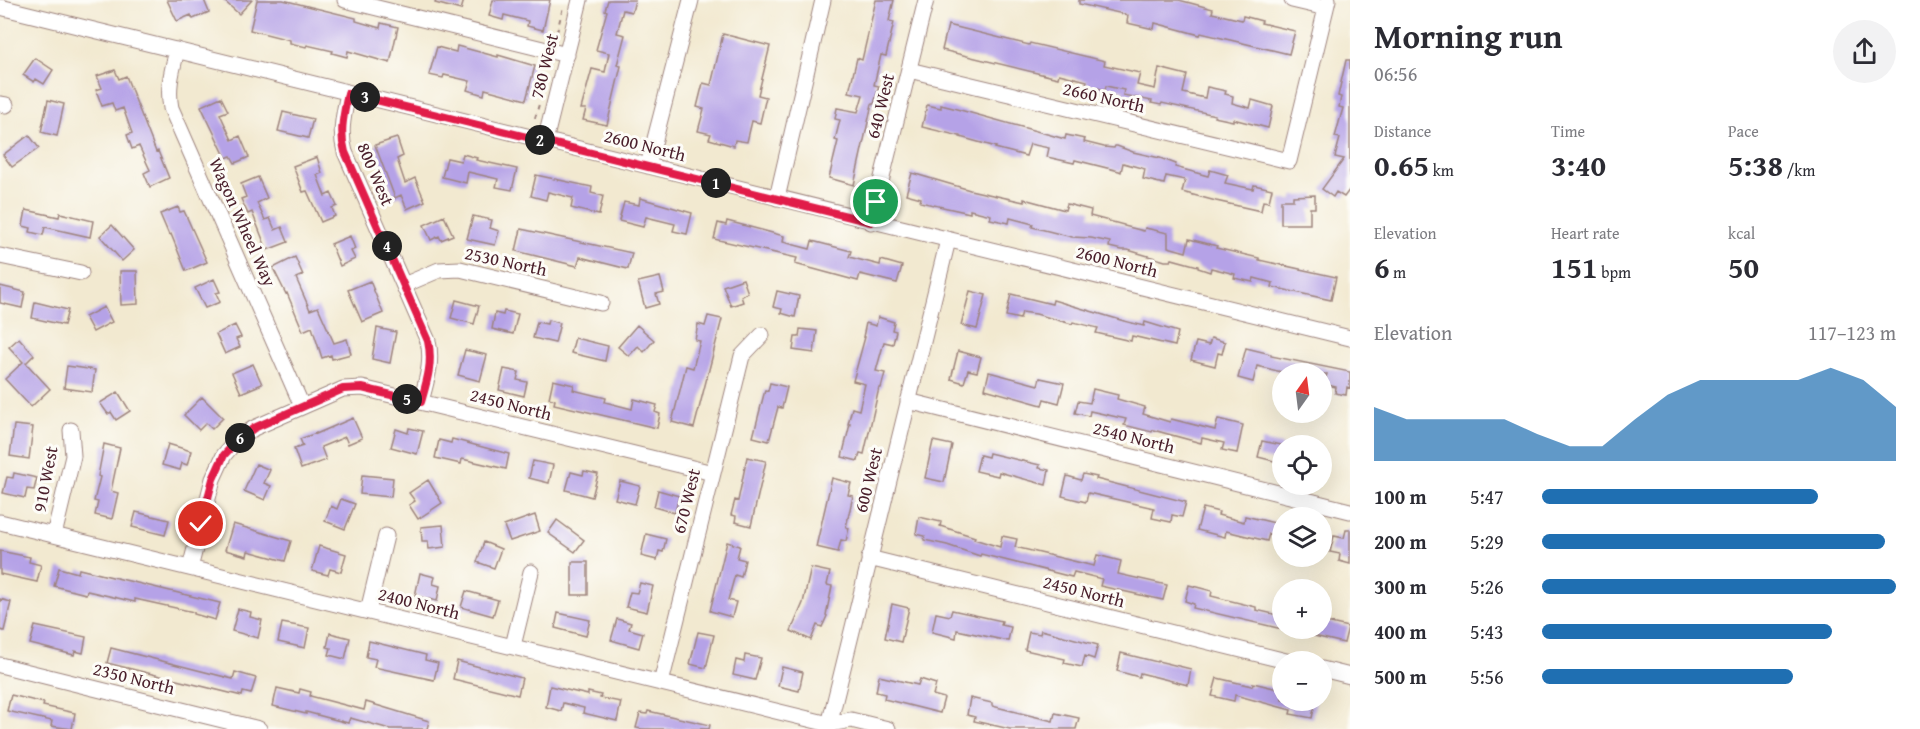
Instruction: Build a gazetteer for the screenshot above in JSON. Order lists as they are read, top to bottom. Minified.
{"streets":{"street":["780 West","2660 North","640 West","2600 North","800 West","Wagon Wheel Way","2530 North","2450 North","2540 North","910 West","600 West","670 West","2400 North","2350 North"]},"crossings":[["780 West","2600 North"],["2660 North","640 West"],["640 West","2600 North"],["2600 North","800 West"],["2600 North","Wagon Wheel Way"],["2600 North","600 West"],["800 West","2530 North"],["800 West","2450 North"],["Wagon Wheel Way","2450 North"],["2450 North","600 West"],["2450 North","670 West"],["2450 North","2400 North"],["2540 North","600 West"],["910 West","2400 North"],["600 West","2400 North"],["670 West","2400 North"]],"north":"top","page":{"heading":["Morning run","06:56"],"pins":["3","2","1","4","5","6"],"stats":[["Distance","0.65 km"],["Time","3:40"],["Pace","5:38 /km"],["Elevation","6 m"],["Heart rate","151 bpm"],["kcal","50"]],"chart":["Elevation","117–123 m"],"map_buttons":["+","−"],"list":[{"name":"100 m","note":"5:47"},{"name":"200 m","note":"5:29"},{"name":"300 m","note":"5:26"},{"name":"400 m","note":"5:43"},{"name":"500 m","note":"5:56"}]}}
